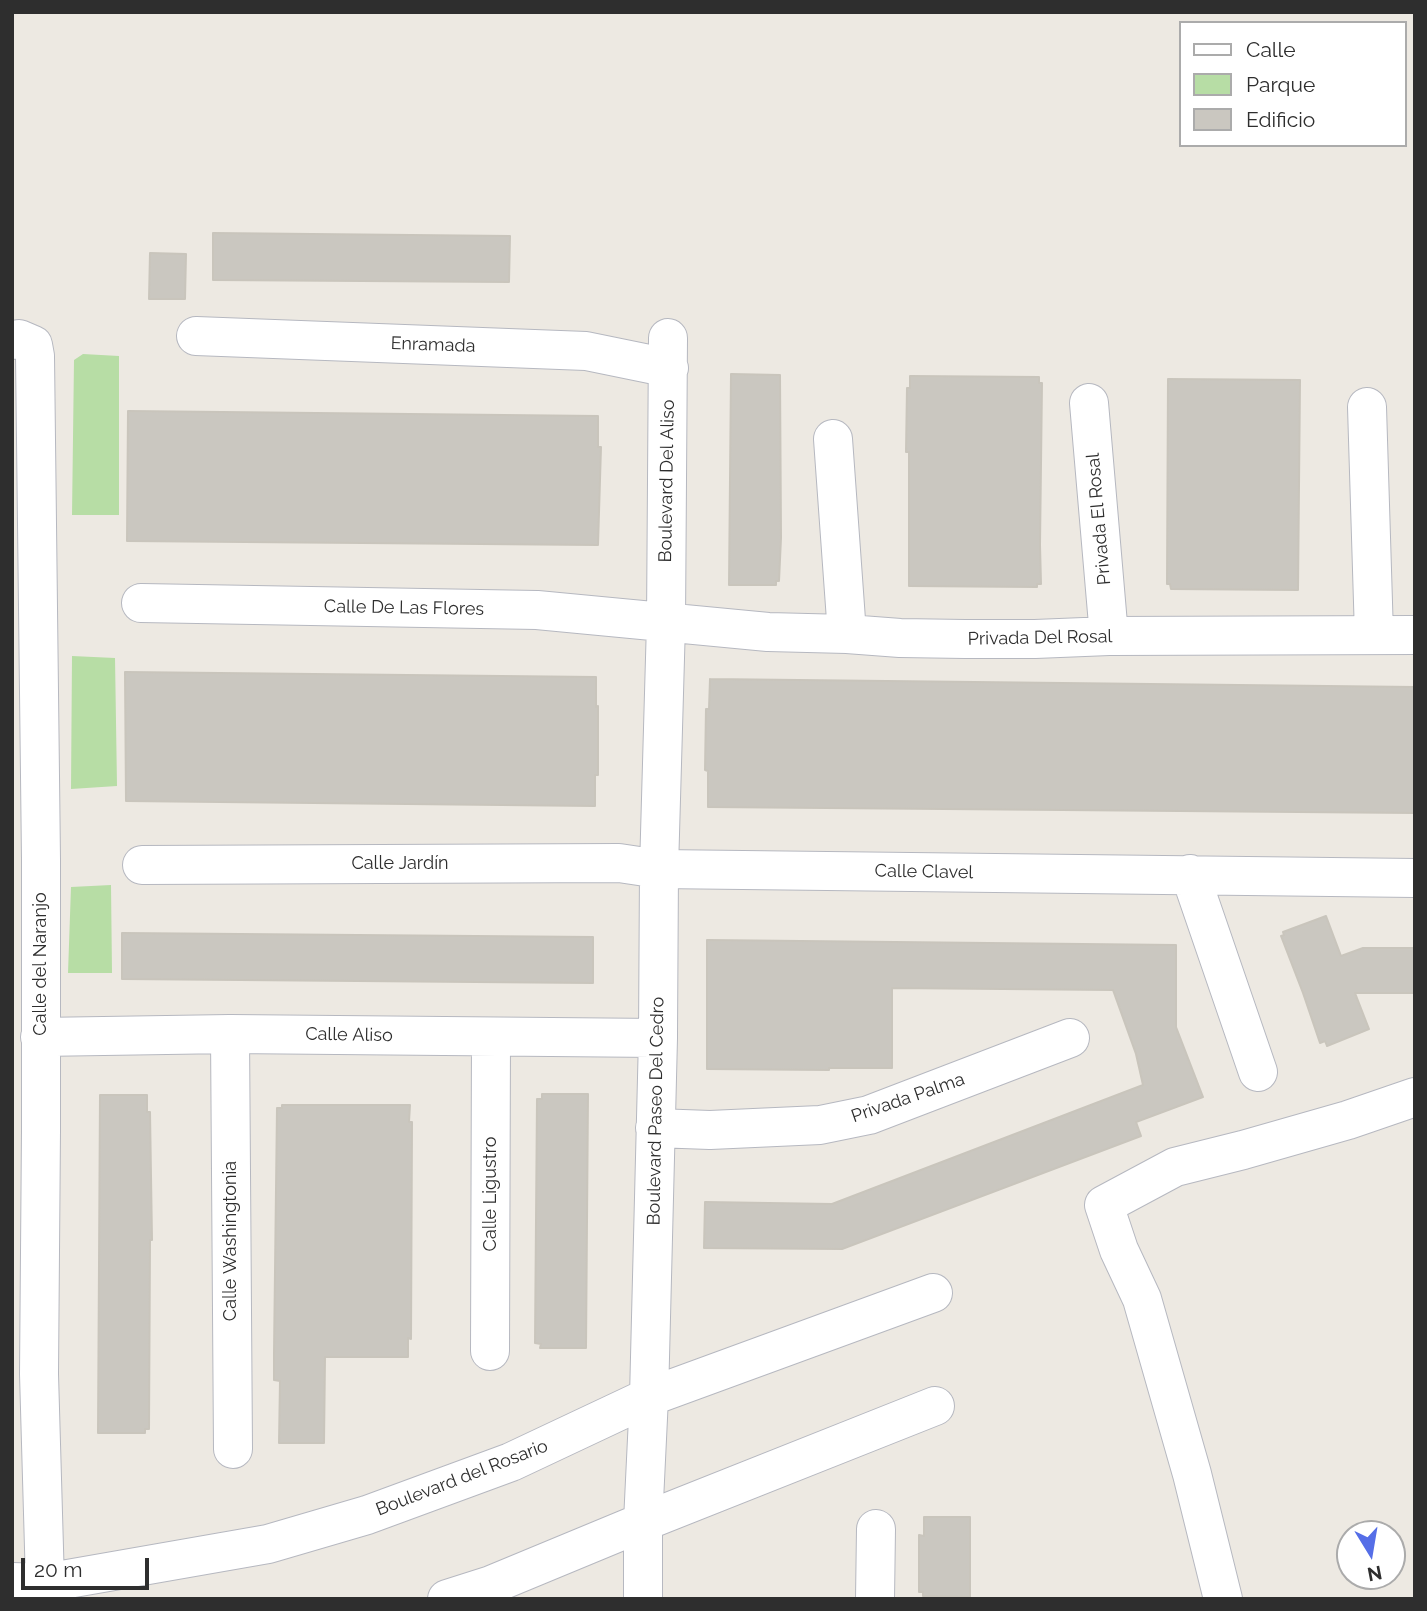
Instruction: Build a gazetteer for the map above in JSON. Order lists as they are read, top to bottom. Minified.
{"streets":{"street":["Enramada","Boulevard Del Aliso","Privada El Rosal","Calle De Las Flores","Privada Del Rosal","Calle Jardín","Calle Clavel","Calle del Naranjo","Calle Aliso","Privada Palma","Boulevard Paseo Del Cedro","Calle Ligustro","Calle Washingtonia","Boulevard del Rosario"]},"crossings":[["Enramada","Boulevard Del Aliso"],["Boulevard Del Aliso","Calle De Las Flores"],["Boulevard Del Aliso","Privada Del Rosal"],["Boulevard Del Aliso","Boulevard Paseo Del Cedro"],["Privada El Rosal","Privada Del Rosal"],["Calle De Las Flores","Privada Del Rosal"],["Calle De Las Flores","Boulevard Paseo Del Cedro"],["Privada Del Rosal","Boulevard Paseo Del Cedro"],["Calle Jardín","Calle Clavel"],["Calle Jardín","Boulevard Paseo Del Cedro"],["Calle Clavel","Boulevard Paseo Del Cedro"],["Calle del Naranjo","Calle Aliso"],["Calle del Naranjo","Boulevard del Rosario"],["Calle Aliso","Boulevard Paseo Del Cedro"],["Calle Aliso","Calle Ligustro"],["Calle Aliso","Calle Washingtonia"],["Privada Palma","Boulevard Paseo Del Cedro"],["Boulevard Paseo Del Cedro","Boulevard del Rosario"]],"legend":["Calle","Parque","Edificio"],"scale_bar":"20 m","north":"bottom"}
